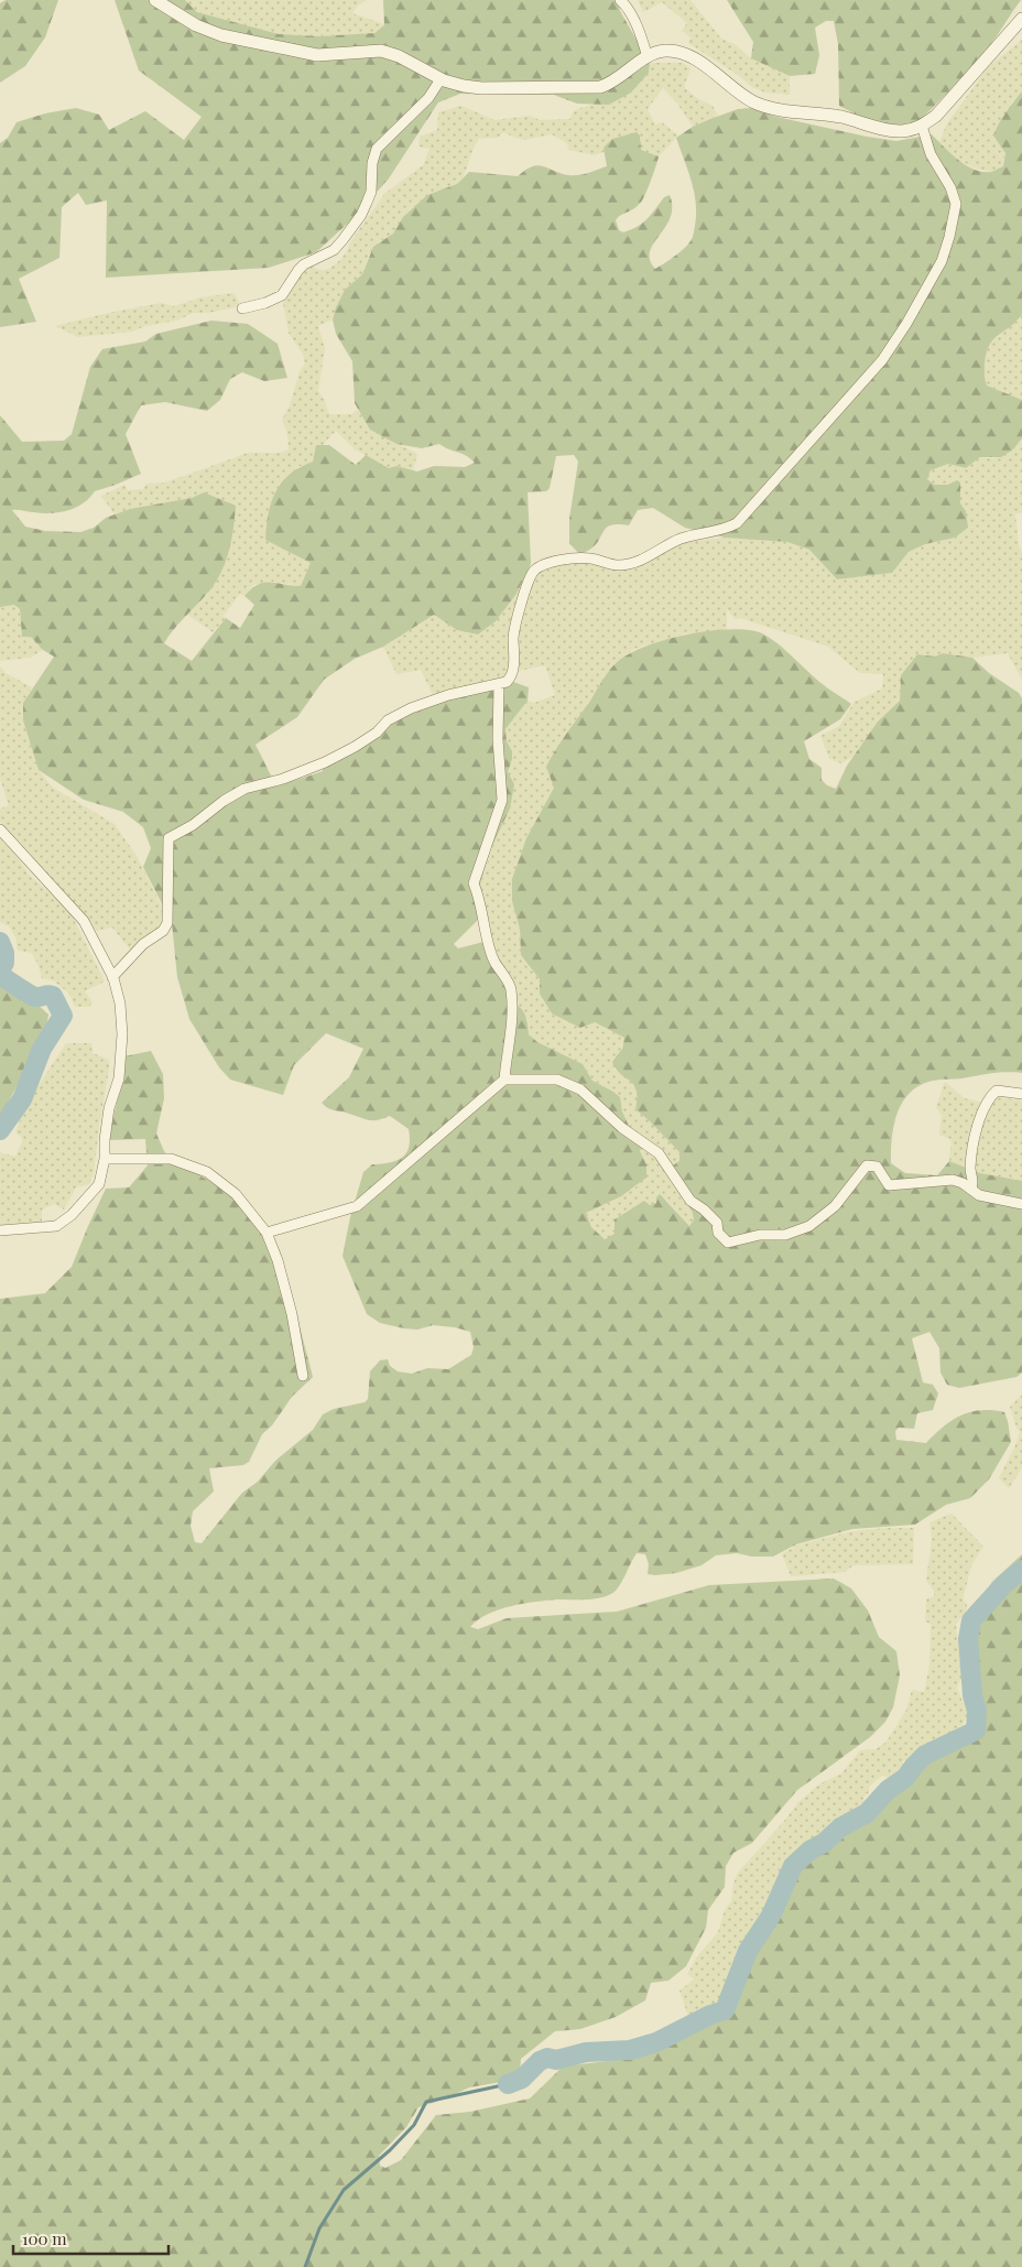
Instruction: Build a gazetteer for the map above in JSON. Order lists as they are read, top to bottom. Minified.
{"scale_bar":"100 m"}
